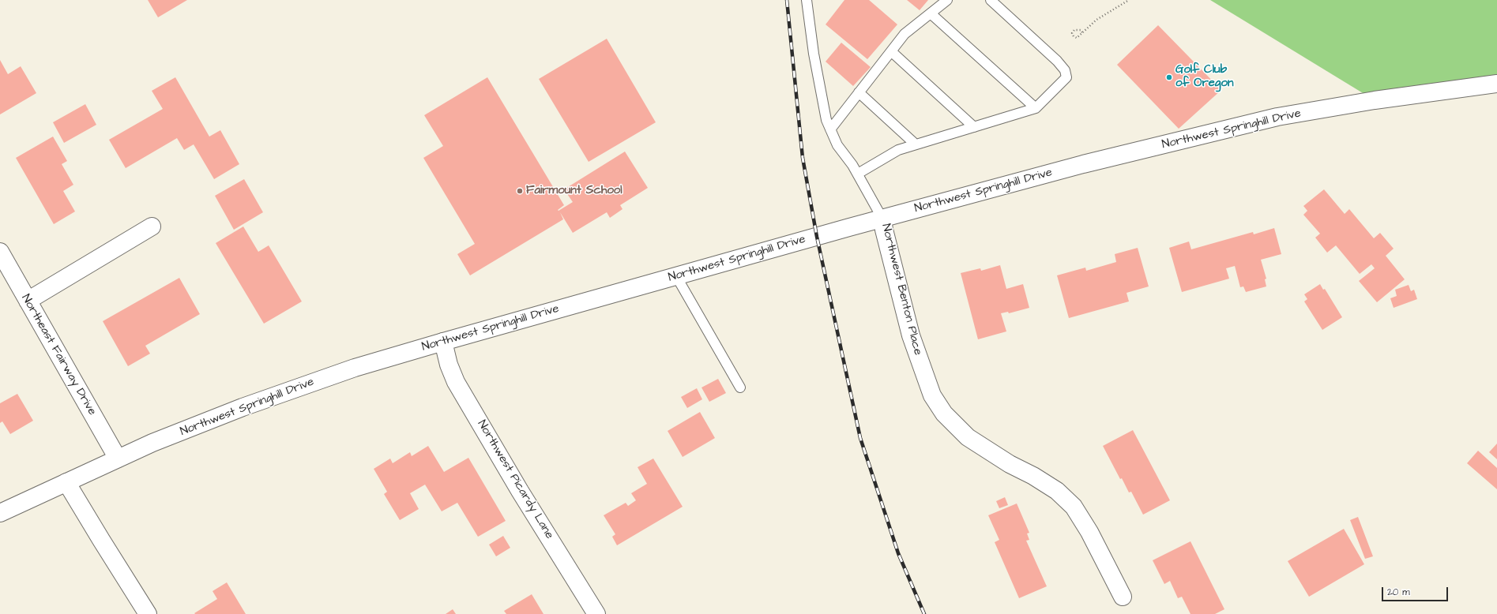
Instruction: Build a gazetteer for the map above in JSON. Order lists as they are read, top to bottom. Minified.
{"streets":{"main road":["Northwest Springhill Drive","Northwest Benton Place","Northeast Fairway Drive","Northwest Picardy Lane"]},"crossings":[["Northwest Springhill Drive","Northwest Benton Place"],["Northwest Springhill Drive","Northeast Fairway Drive"],["Northwest Springhill Drive","Northwest Picardy Lane"]],"places":["Golf Club of Oregon","Fairmount School"],"scale_bar":"20 m"}
